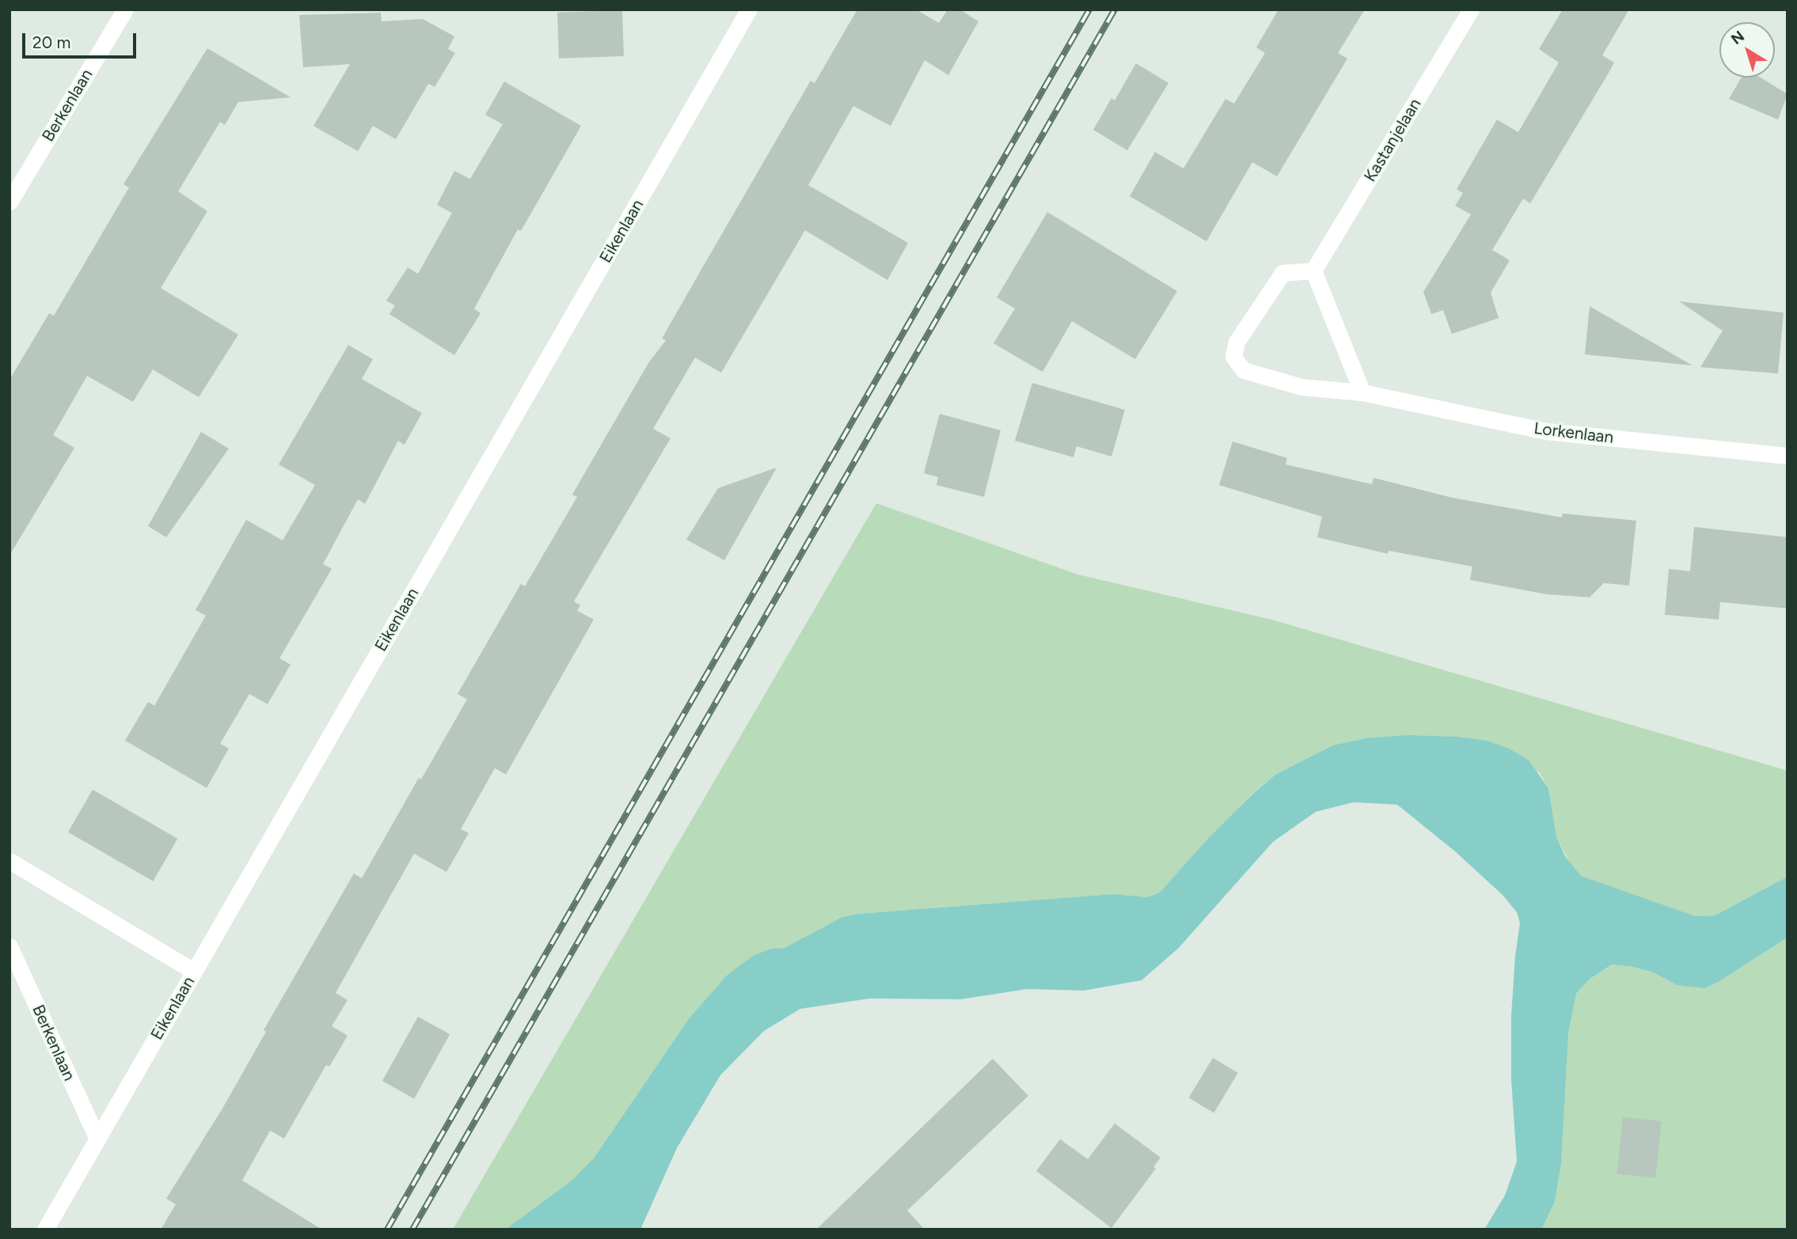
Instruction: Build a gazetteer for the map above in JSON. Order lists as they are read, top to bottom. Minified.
{"streets":{"street":["Berkenlaan","Kastanjelaan","Eikenlaan","Lorkenlaan"]},"crossings":[["Berkenlaan","Eikenlaan"],["Kastanjelaan","Lorkenlaan"]],"scale_bar":"20 m","north":"top left"}
